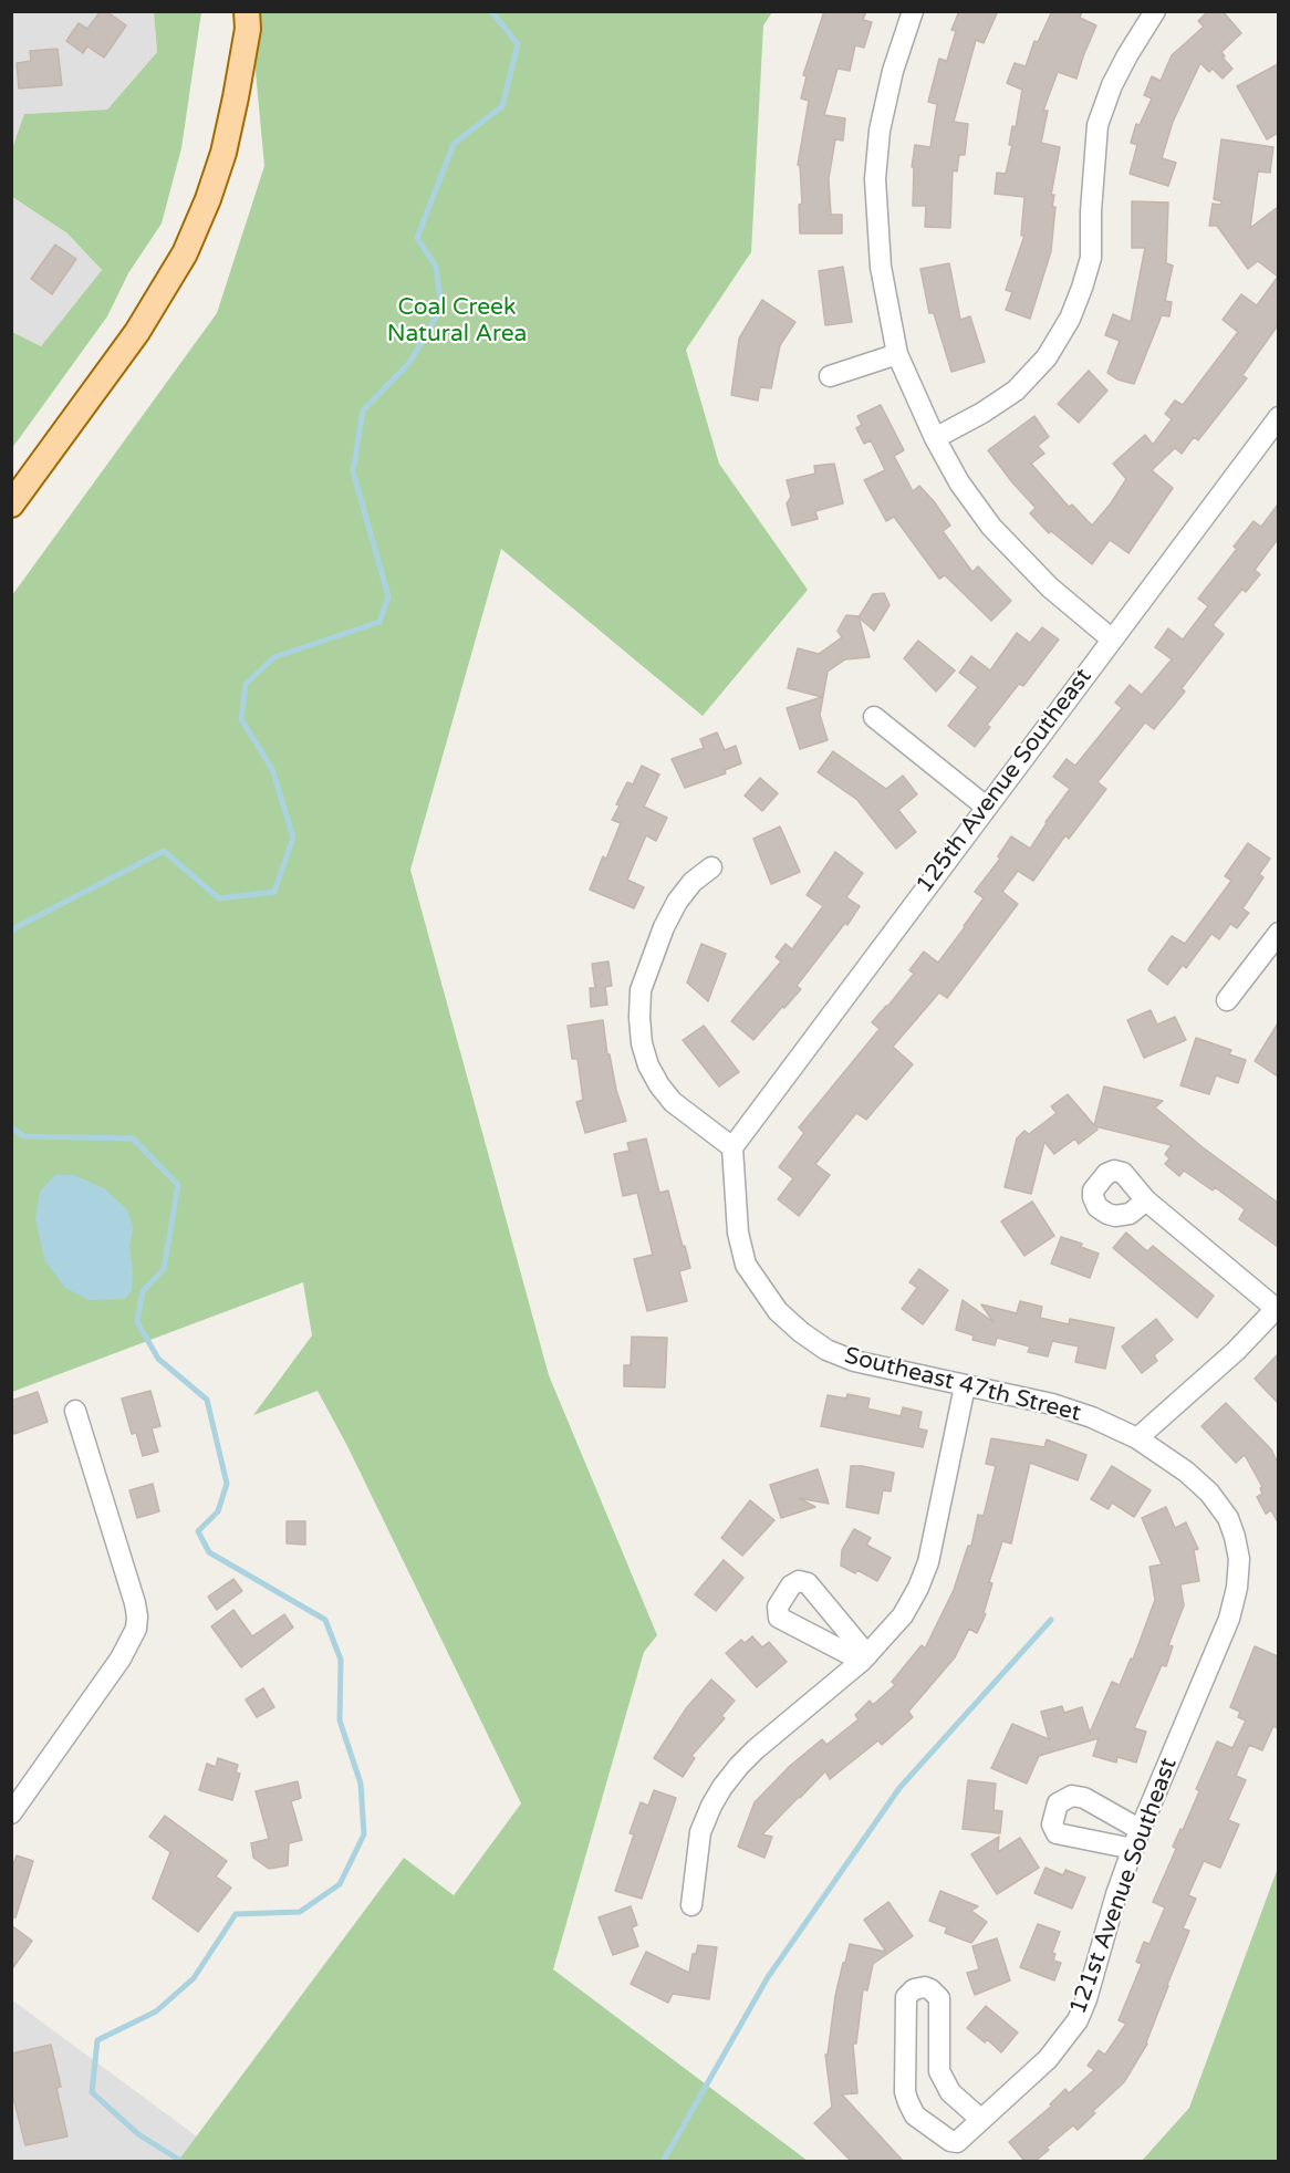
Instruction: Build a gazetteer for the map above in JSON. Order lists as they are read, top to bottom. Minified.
{"streets":{"street":["125th Avenue Southeast","Southeast 47th Street","121st Avenue Southeast"]},"crossings":[["125th Avenue Southeast","Southeast 47th Street"],["Southeast 47th Street","121st Avenue Southeast"]],"parks":["Coal Creek Natural Area"]}
